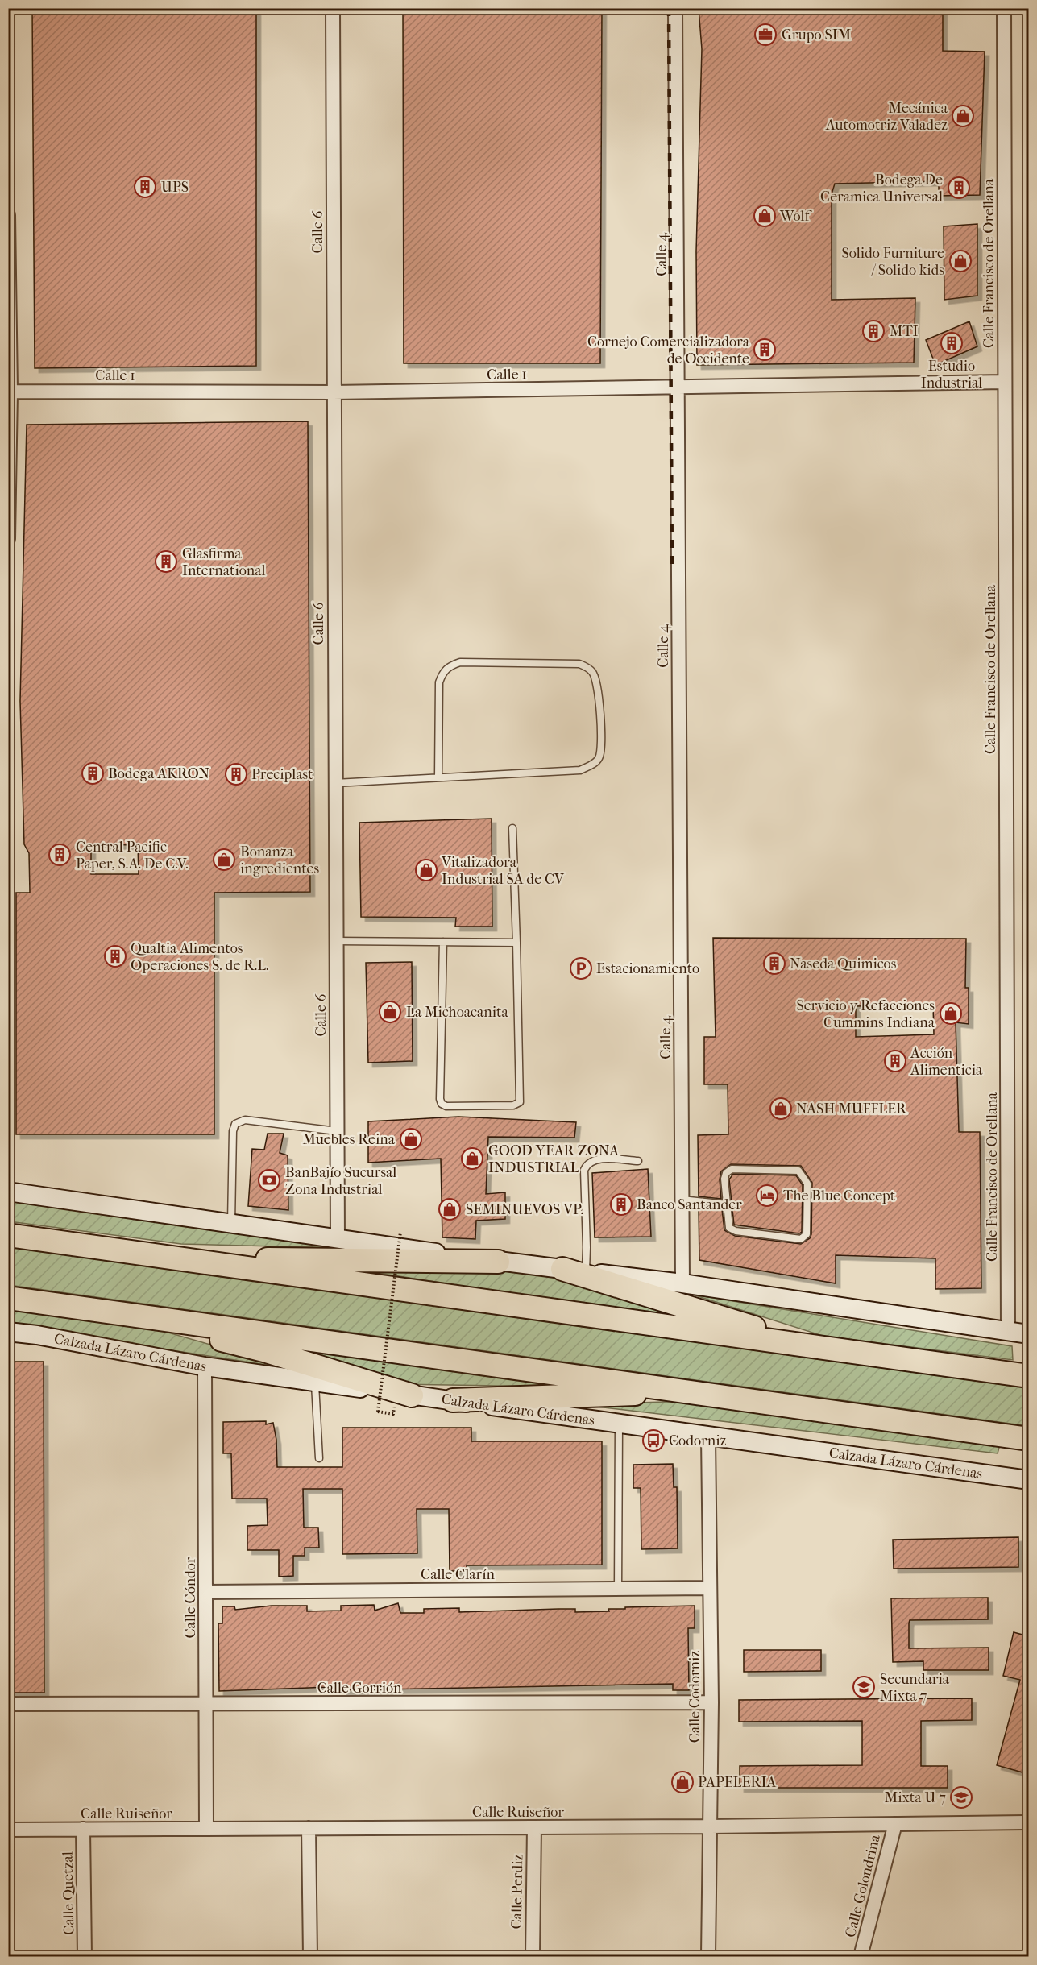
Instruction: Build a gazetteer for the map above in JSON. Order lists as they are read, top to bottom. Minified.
{"streets":{"main road":["Calzada Lázaro Cárdenas"],"street":["Calle 6","Calle 4","Calle Francisco de Orellana","Calle 1","Calle Clarín","Calle Cóndor","Calle Gorrión","Calle Codorniz","Calle Ruiseñor","Calle Golondrina","Calle Perdiz","Calle Quetzal"]},"crossings":[["Calle 6","Calle 1"],["Calle 4","Calle 1"],["Calle Francisco de Orellana","Calle 1"],["Calzada Lázaro Cárdenas","Calle Cóndor"],["Calzada Lázaro Cárdenas","Calle Codorniz"],["Calle Clarín","Calle Cóndor"],["Calle Clarín","Calle Codorniz"],["Calle Cóndor","Calle Gorrión"],["Calle Cóndor","Calle Ruiseñor"],["Calle Gorrión","Calle Codorniz"],["Calle Codorniz","Calle Ruiseñor"],["Calle Ruiseñor","Calle Golondrina"],["Calle Ruiseñor","Calle Perdiz"],["Calle Ruiseñor","Calle Quetzal"]],"places":{"office":["Grupo SIM"],"shop":["Mecánica Automotriz Valadez","Wolf","Solido Furniture / Solido kids","Bonanza ingredientes","Vitalizadora Industrial SA de CV","La Michoacanita","Servicio y Refacciones Cummins Indiana","NASH MUFFLER","Muebles Reina","GOOD YEAR ZONA INDUSTRIAL","SEMINUEVOS VP.","PAPELERIA"],"building":["UPS","Bodega De Ceramica Universal","MTI","Estudio Industrial","Cornejo Comercializadora de Occidente","Glasfirma International","Bodega AKRON","Preciplast","Central Pacific Paper, S.A. De C.V.","Qualtia Alimentos Operaciones S. de R.L.","Naseda Quimicos","Acción Alimenticia","Banco Santander"],"parking":["Estacionamiento"],"bank":["BanBajío Sucursal Zona Industrial"],"hotel":["The Blue Concept"],"bus stop":["Codorniz"],"school or university":["Secundaria Mixta 7","Mixta U 7"]}}
